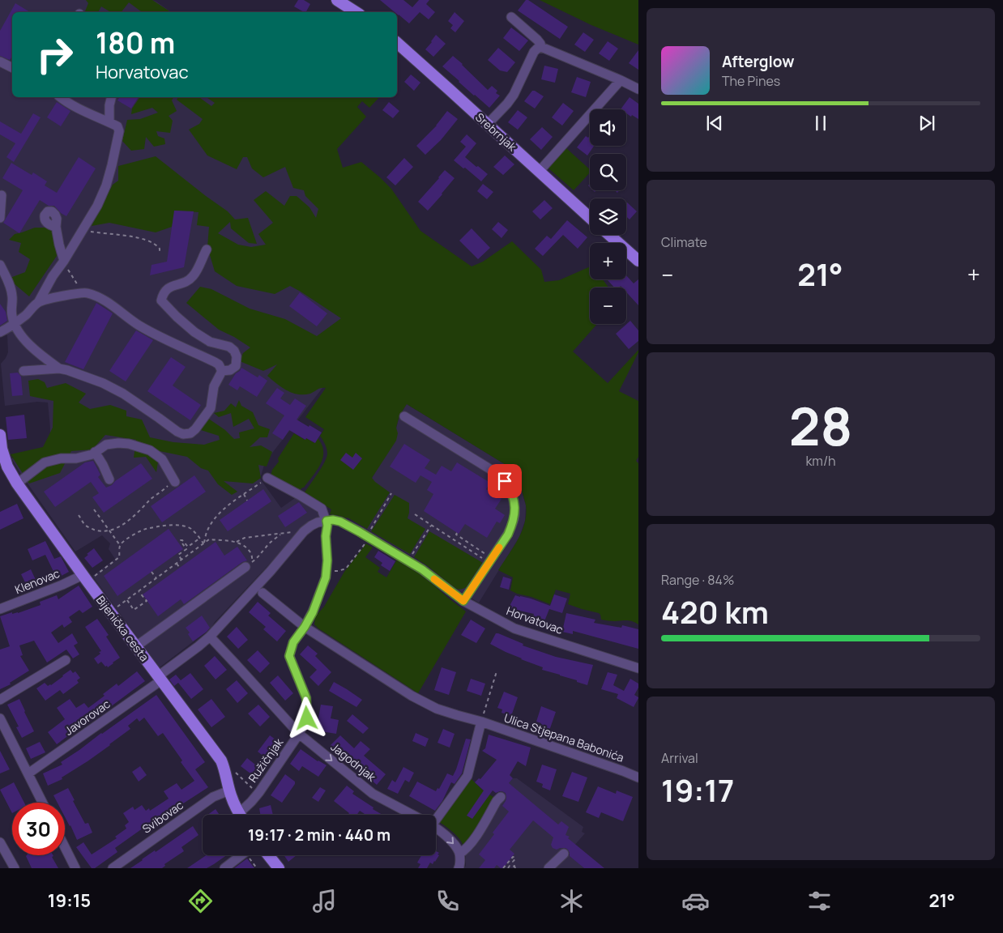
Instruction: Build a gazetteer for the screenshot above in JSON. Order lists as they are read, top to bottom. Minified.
{"streets":{"main road":["Srebrnjak","Bijenička cesta"],"street":["Klenovac","Horvatovac","Javorovac","Ulica Stjepana Babonića","Ružičnjak","Jagodnjak","Svibovac"]},"crossings":[["Klenovac","Bijenička cesta"],["Horvatovac","Ružičnjak"],["Bijenička cesta","Javorovac"],["Bijenička cesta","Svibovac"],["Ružičnjak","Jagodnjak"]],"one_way":["Jagodnjak"],"page":{"turn":["180 m","Horvatovac"],"song":["Afterglow","The Pines"],"map_buttons":["+","−"],"tile":["Climate",["28","km/h"],["Range · 84%","420 km"],["Arrival","19:17"]],"heat":["−","21°","+"],"limit":"30","trip":"19:17 · 2 min · 440 m","tabs":["19:15","21°"]}}
